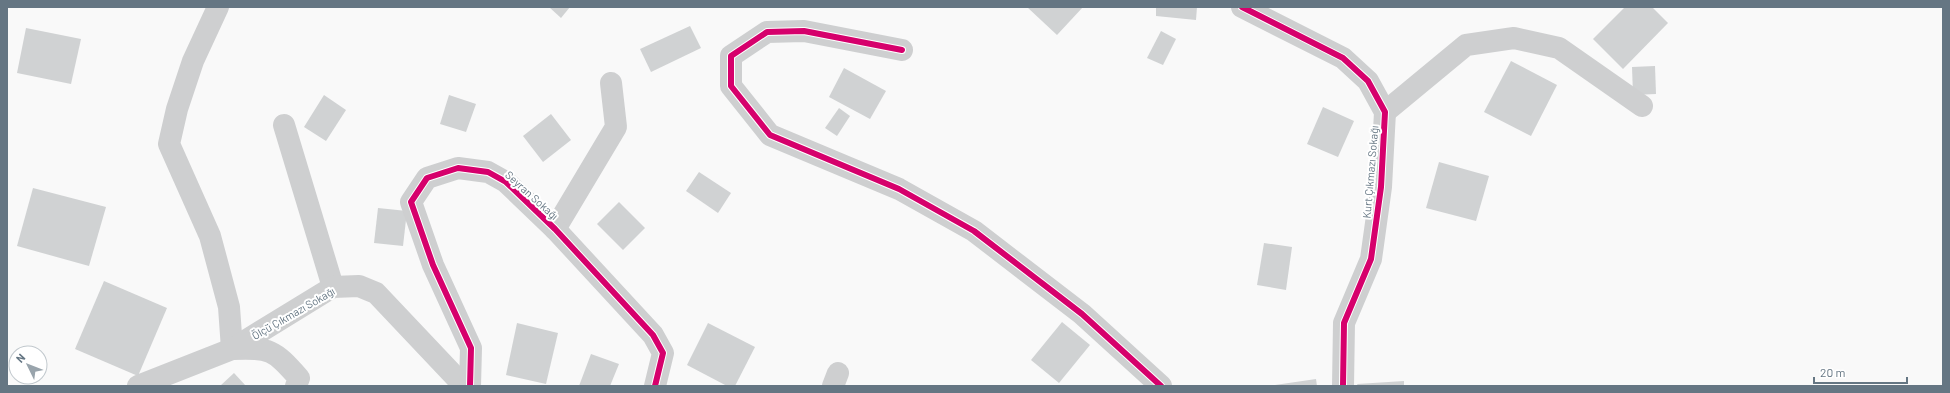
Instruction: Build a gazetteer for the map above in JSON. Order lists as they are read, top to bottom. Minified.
{"streets":{"street":["Kurt Çıkmazı Sokağı","Seyran Sokağı","Ölçü Çıkmazı Sokağı"]},"scale_bar":"20 m","north":"top left"}
